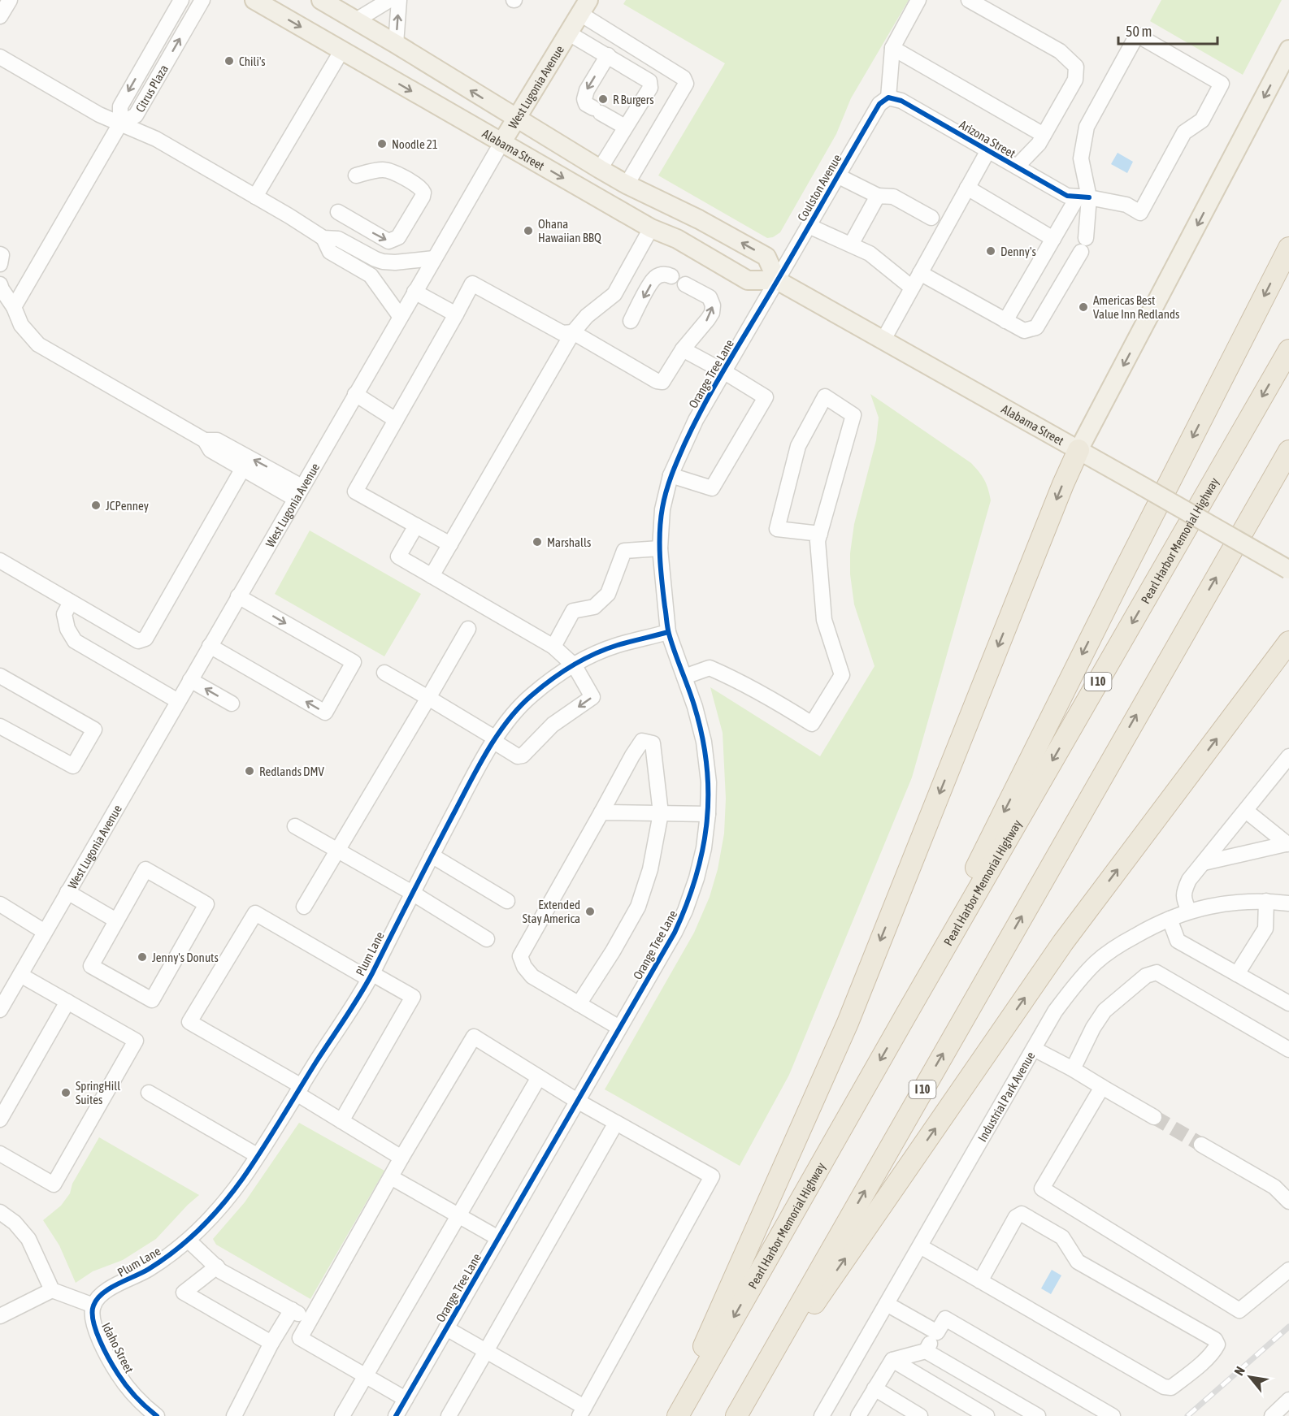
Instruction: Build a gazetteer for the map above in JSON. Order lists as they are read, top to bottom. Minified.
{"streets":{"highway":["Pearl Harbor Memorial Highway","I 10"],"main road":["West Lugonia Avenue","Alabama Street"],"street":["Citrus Plaza","Arizona Street","Coulston Avenue","Orange Tree Lane","Plum Lane","Industrial Park Avenue","Idaho Street"]},"crossings":[["West Lugonia Avenue","Alabama Street"],["Arizona Street","Coulston Avenue"],["Alabama Street","Coulston Avenue"],["Alabama Street","Orange Tree Lane"],["Coulston Avenue","Orange Tree Lane"],["Orange Tree Lane","Plum Lane"],["Plum Lane","Idaho Street"]],"places":["Chili's","R Burgers","Noodle 21","Ohana Hawaiian BBQ","Denny's","Americas Best Value Inn Redlands","JCPenney","Marshalls","Redlands DMV","Extended Stay America","Jenny's Donuts","SpringHill Suites"],"scale_bar":"50 m","north":"top left"}
